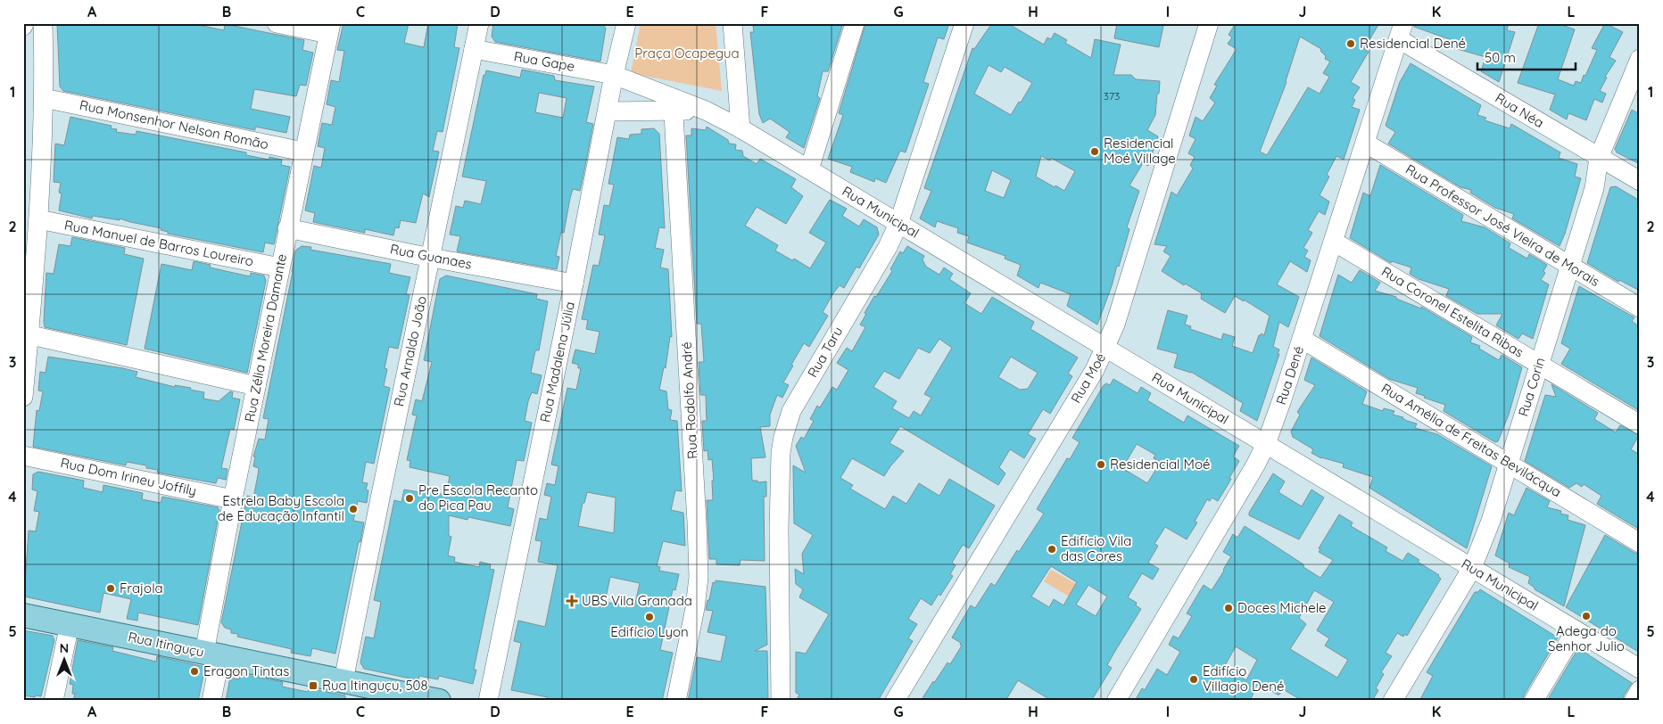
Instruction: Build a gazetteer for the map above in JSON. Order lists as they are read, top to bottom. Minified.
{"streets":{"main road":["Rua Itinguçu"],"street":["Rua Gape","Rua Néa","Rua Monsenhor Nelson Romão","Rua Municipal","Rua Professor José Vieira de Morais","Rua Manuel de Barros Loureiro","Rua Guanaes","Rua Coronel Estelita Ribas","Rua Zélia Moreira Damante","Rua Arnaldo João","Rua Taru","Rua Madalena Júlia","Rua Dené","Rua Moé","Rua Corin","Rua Rodolfo André","Rua Amélia de Freitas Bevilácqua","Rua Dom Irineu Joffily"]},"crossings":[["Rua Gape","Rua Arnaldo João"],["Rua Gape","Rua Madalena Júlia"],["Rua Néa","Rua Dené"],["Rua Néa","Rua Corin"],["Rua Monsenhor Nelson Romão","Rua Zélia Moreira Damante"],["Rua Municipal","Rua Taru"],["Rua Municipal","Rua Dené"],["Rua Municipal","Rua Moé"],["Rua Municipal","Rua Corin"],["Rua Professor José Vieira de Morais","Rua Dené"],["Rua Professor José Vieira de Morais","Rua Corin"],["Rua Manuel de Barros Loureiro","Rua Zélia Moreira Damante"],["Rua Guanaes","Rua Zélia Moreira Damante"],["Rua Guanaes","Rua Arnaldo João"],["Rua Guanaes","Rua Madalena Júlia"],["Rua Coronel Estelita Ribas","Rua Dené"],["Rua Coronel Estelita Ribas","Rua Corin"],["Rua Zélia Moreira Damante","Rua Dom Irineu Joffily"],["Rua Zélia Moreira Damante","Rua Itinguçu"],["Rua Arnaldo João","Rua Itinguçu"],["Rua Dené","Rua Amélia de Freitas Bevilácqua"],["Rua Corin","Rua Amélia de Freitas Bevilácqua"]],"parks":["Praça Ocapegua"],"places":{"other":["Residencial Dené","Residencial Moé Village","Residencial Moé","Pre Escola Recanto do Pica Pau","Estrela Baby Escola de Educação Infantil","Edifício Vila das Cores","Frajola","Doces Michele","Adega do Senhor Julio","Edifício Lyon","Eragon Tintas","Edifício Villagio Dené"],"health":["UBS Vila Granada"],"transit":["Rua Itinguçu, 508"]},"house_numbers":["373"],"scale_bar":"50 m","north":"top","grid":{"columns":["A","B","C","D","E","F","G","H","I","J","K","L"],"rows":["1","2","3","4","5"]}}
